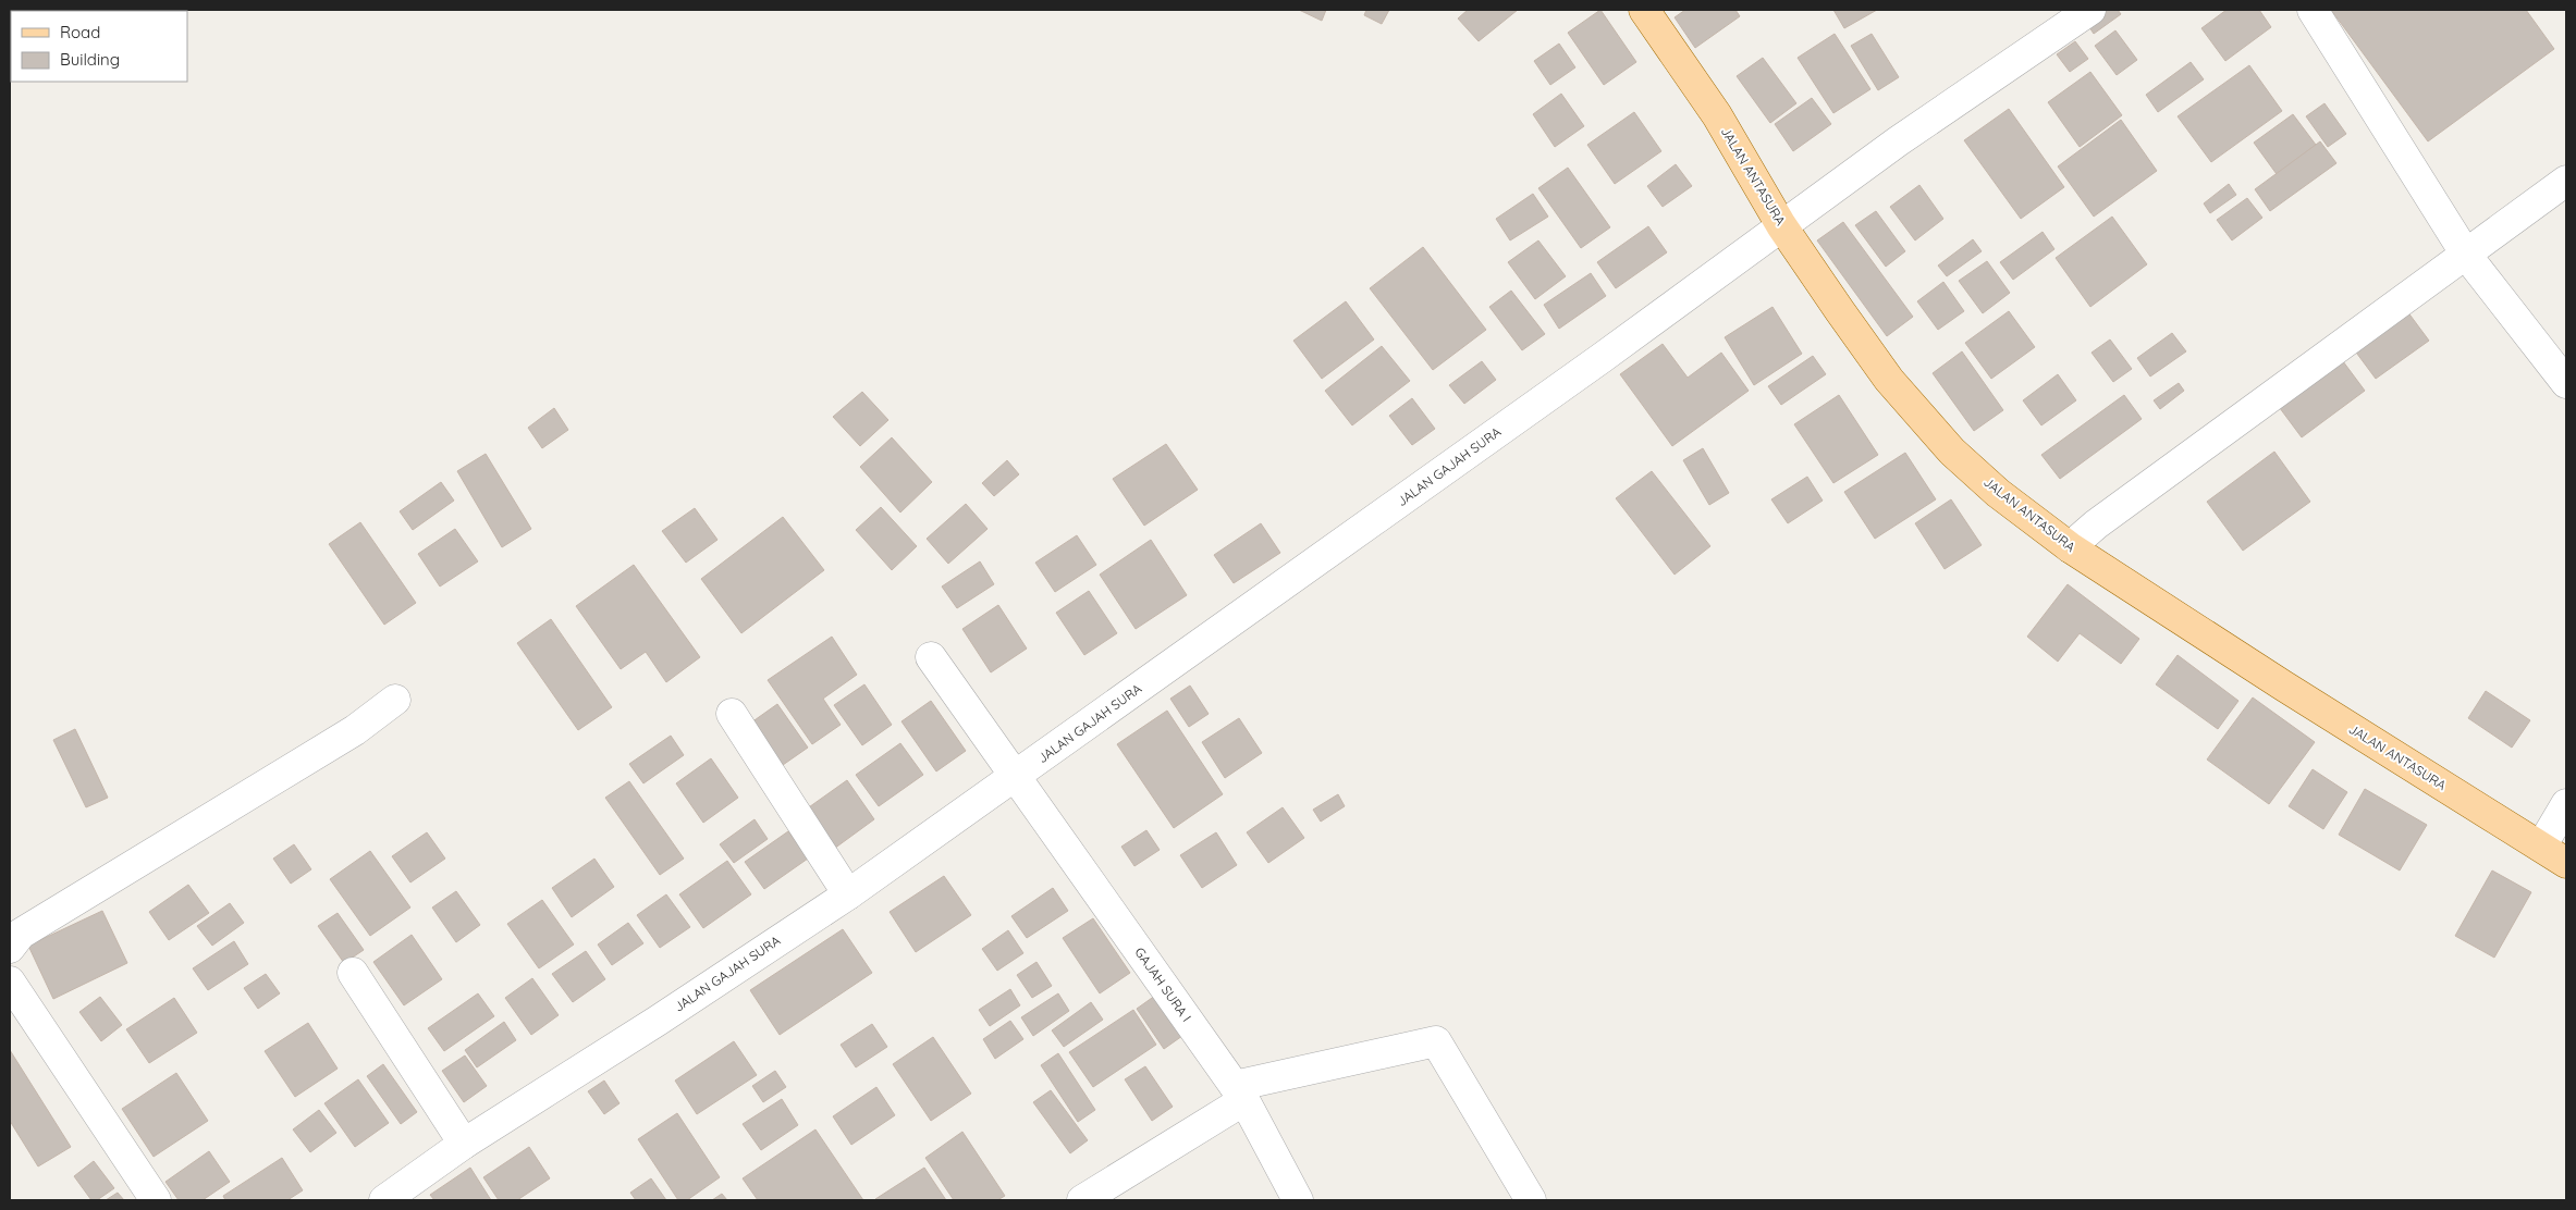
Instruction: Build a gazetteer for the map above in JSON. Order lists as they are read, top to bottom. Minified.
{"streets":{"main road":["JALAN ANTASURA"],"street":["JALAN GAJAH SURA","GAJAH SURA I"]},"crossings":[["JALAN ANTASURA","JALAN GAJAH SURA"],["JALAN GAJAH SURA","GAJAH SURA I"]],"legend":["Road","Building"]}
